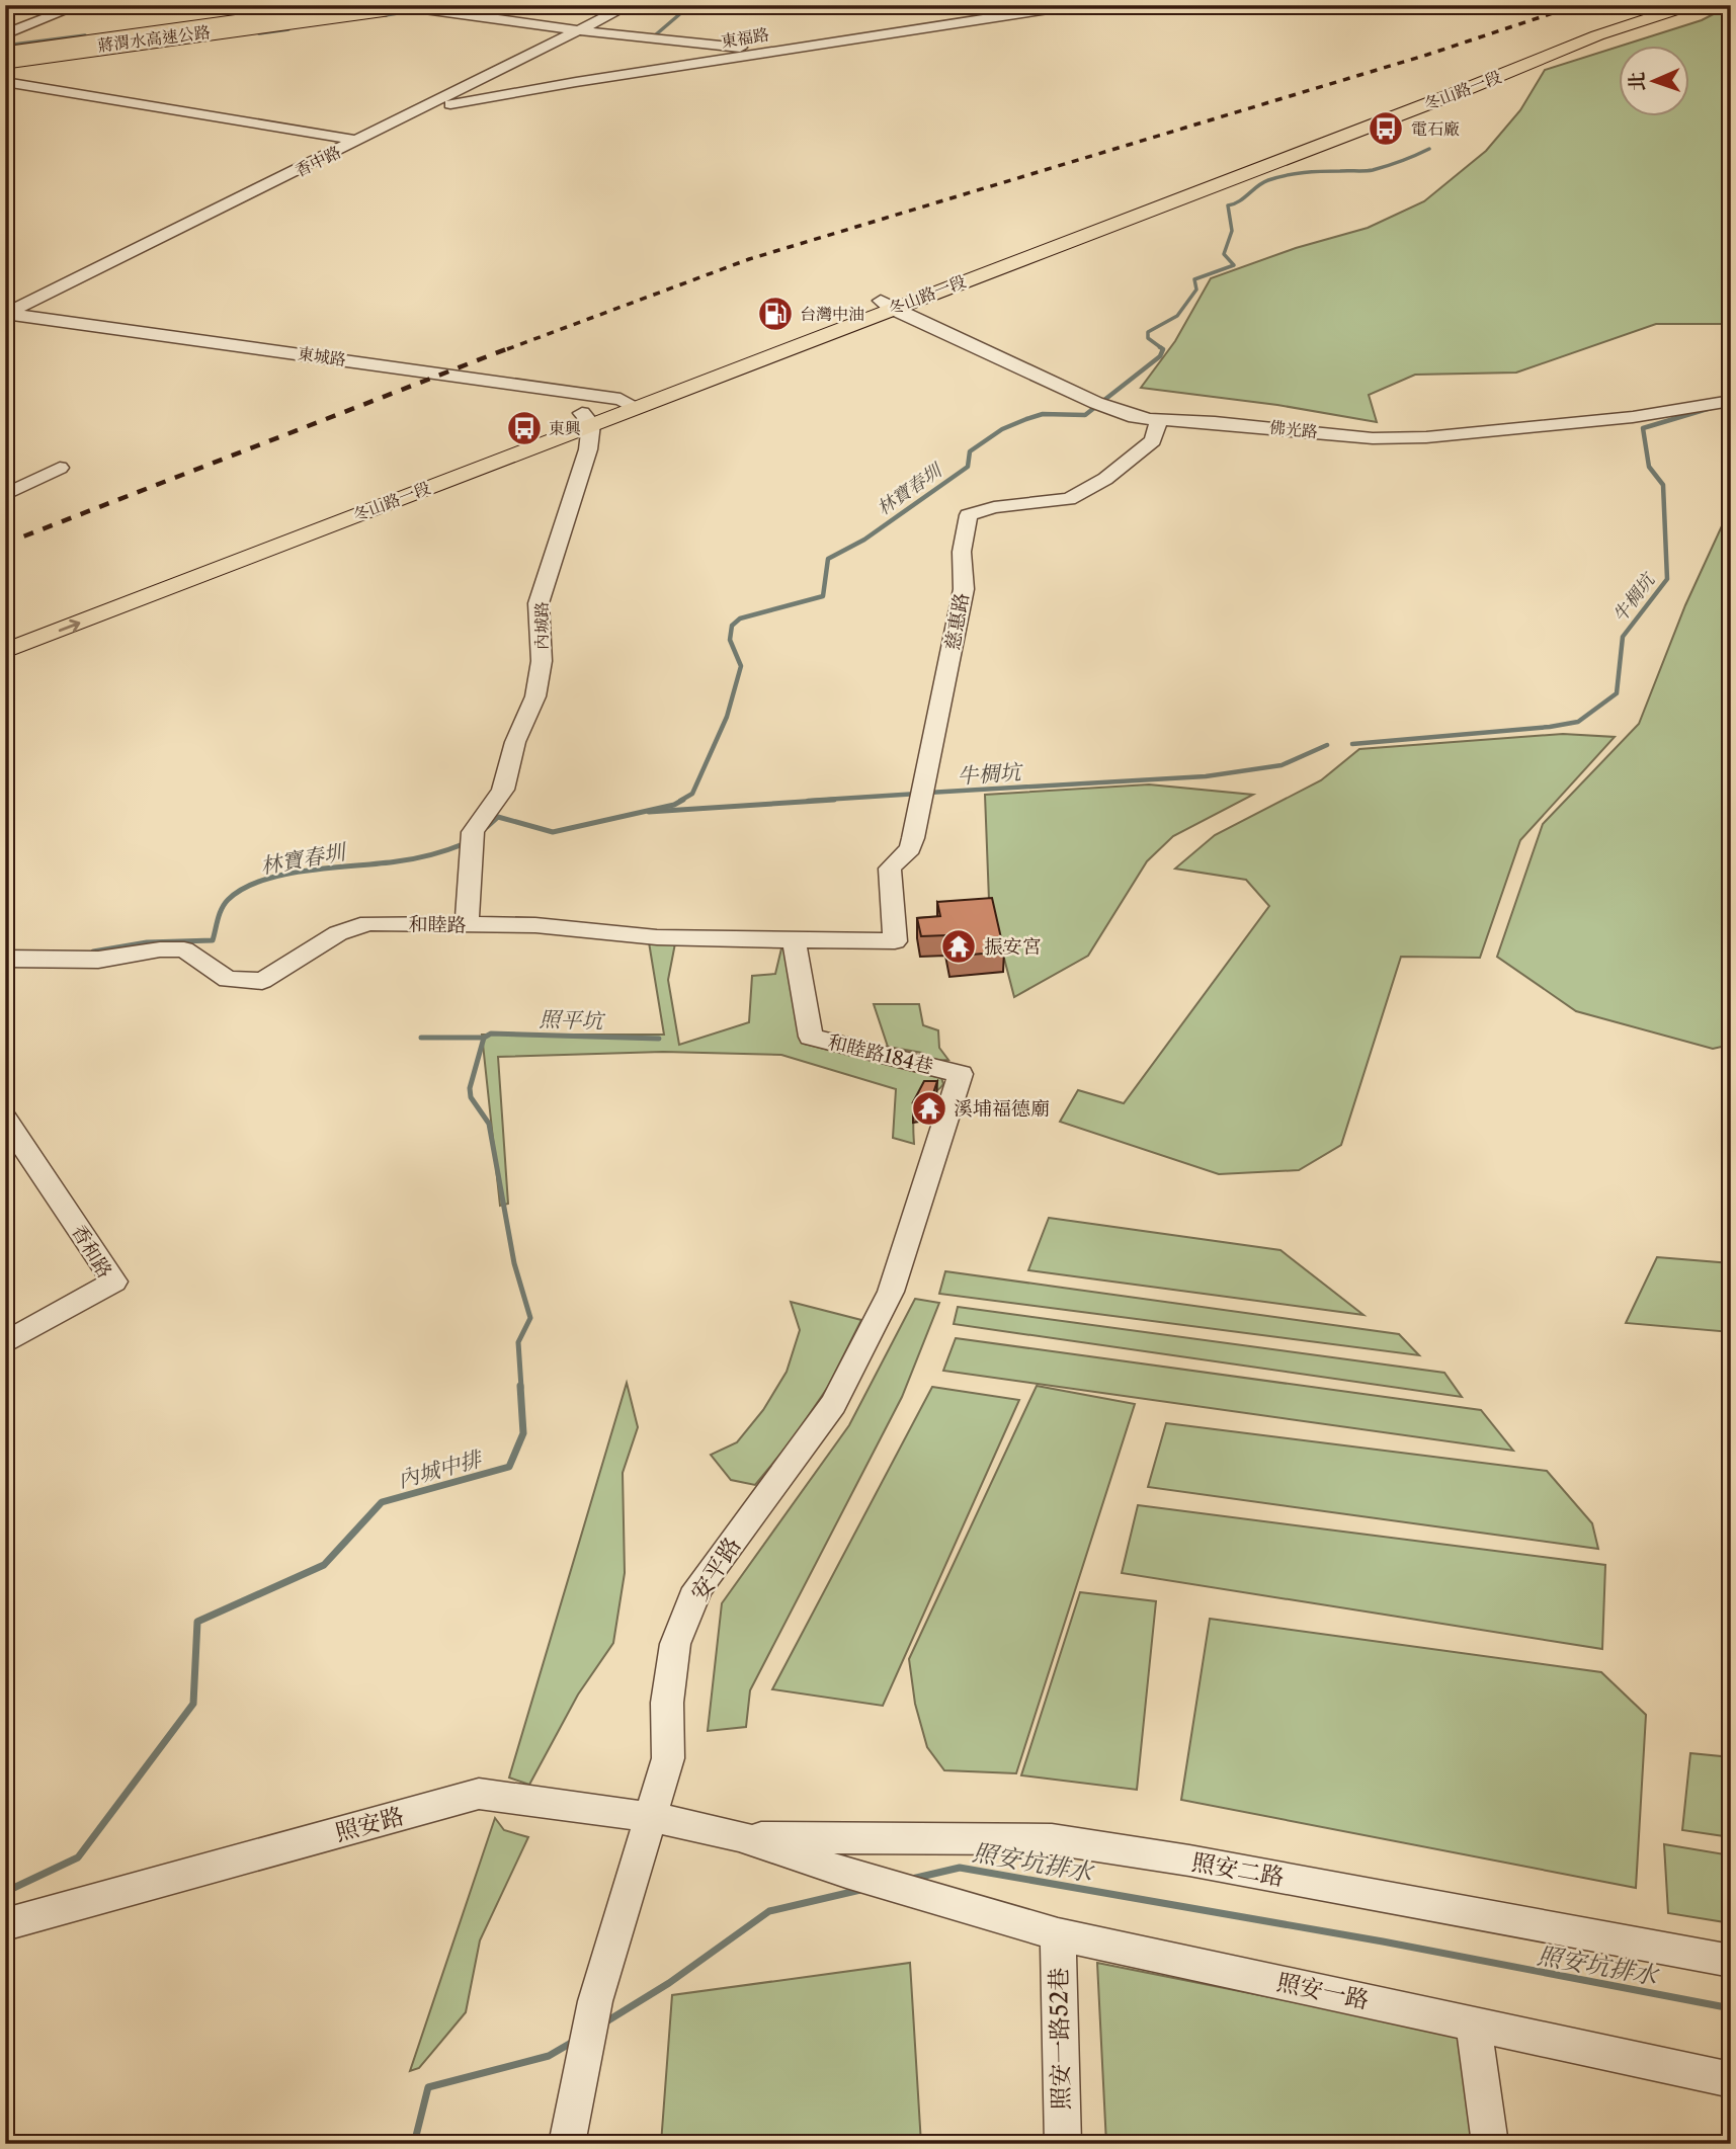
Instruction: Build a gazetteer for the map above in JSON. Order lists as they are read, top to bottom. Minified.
{"streets":{"highway":["蔣渭水高速公路"],"main road":["冬山路一段"],"street":["東福路","香中路","東城路","佛光路","慈惠路","內城路","和睦路","和睦路184巷","香和路","安平路","照安路","照安二路","照安一路","照安一路52巷"]},"crossings":[["東福路","香中路"],["冬山路一段","東城路"],["冬山路一段","佛光路"],["冬山路一段","內城路"],["香中路","東城路"],["佛光路","慈惠路"],["慈惠路","和睦路"],["內城路","和睦路"],["和睦路","和睦路184巷"],["和睦路184巷","安平路"],["安平路","照安路"],["照安路","照安二路"],["照安路","照安一路"],["照安二路","照安一路"],["照安一路","照安一路52巷"]],"water":["林寶春圳","牛椆坑","照平坑","內城中排","照安坑排水"],"places":{"bus stop":["電石廠","東興"],"fuel station":["台灣中油"],"temple":["振安宮","溪埔福德廟"]},"north":"left"}
